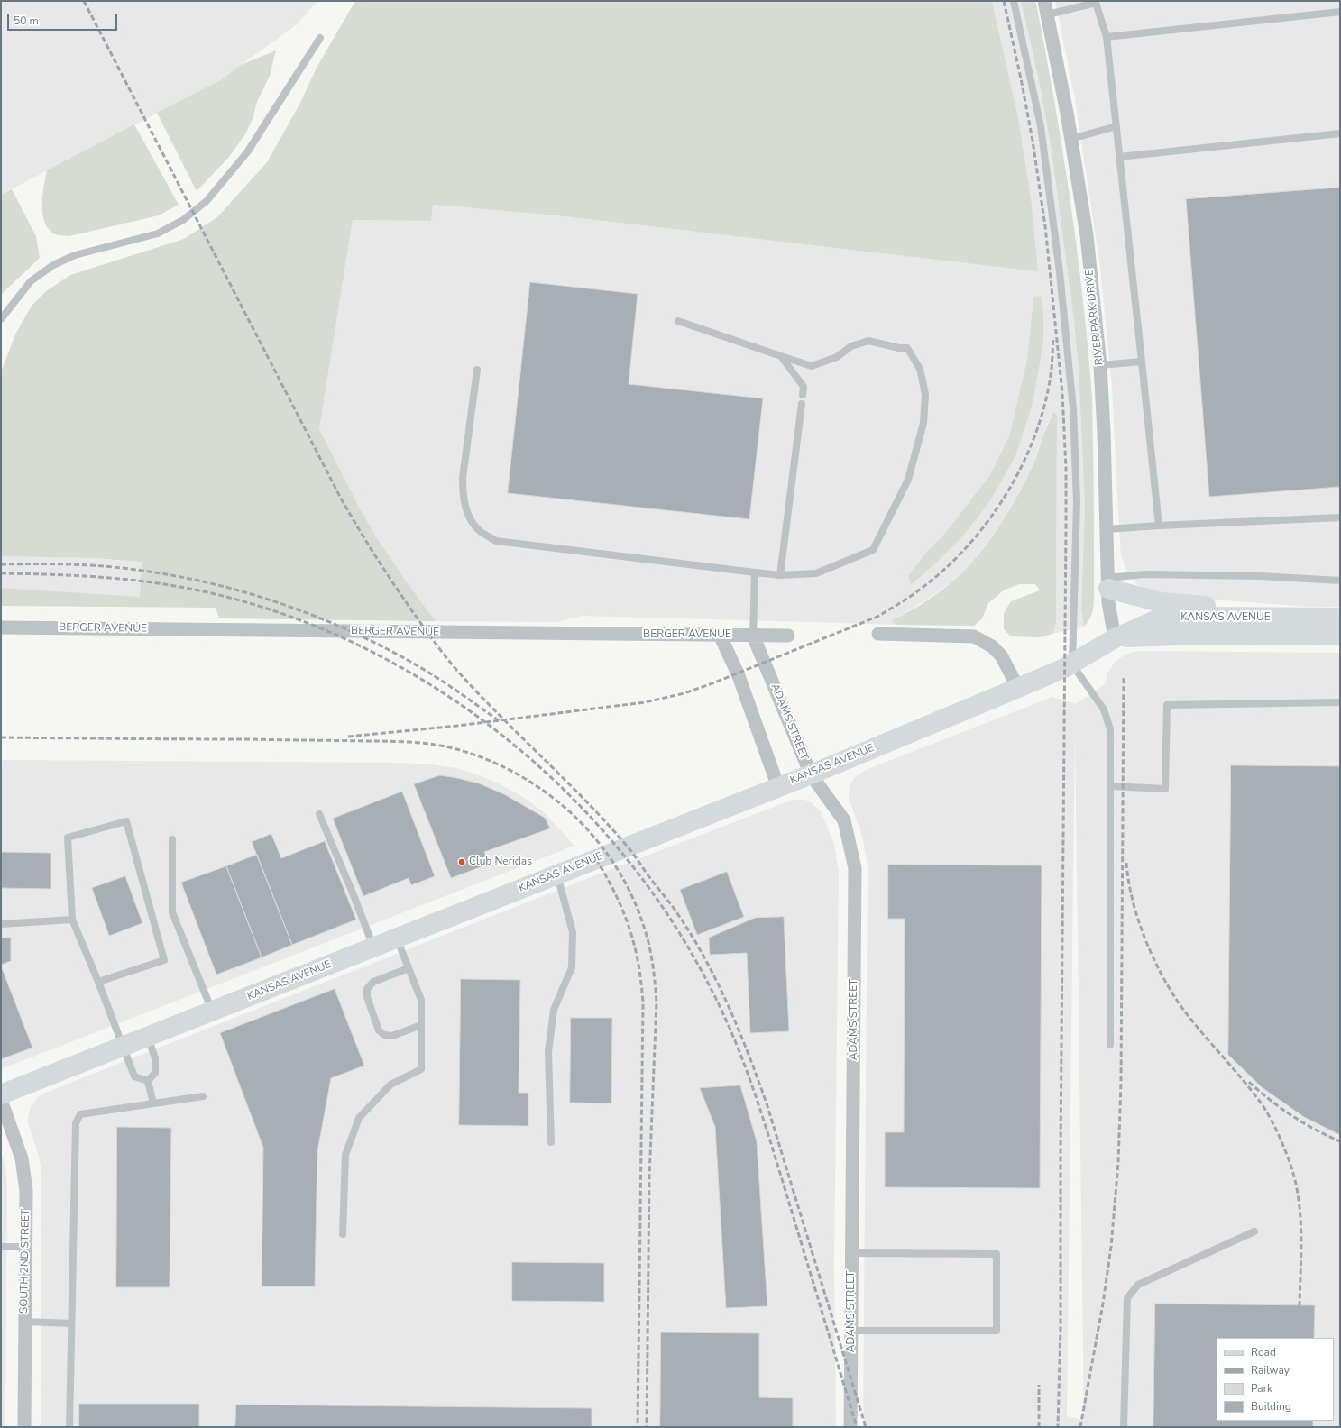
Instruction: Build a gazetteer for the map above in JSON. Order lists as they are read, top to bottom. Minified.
{"streets":{"main road":["KANSAS AVENUE"],"street":["RIVER PARK DRIVE","BERGER AVENUE","ADAMS STREET","SOUTH 2ND STREET"]},"crossings":[["RIVER PARK DRIVE","KANSAS AVENUE"],["KANSAS AVENUE","ADAMS STREET"],["BERGER AVENUE","ADAMS STREET"]],"places":["Club Neridas"],"legend":["Road","Railway","Park","Building"],"scale_bar":"50 m"}
